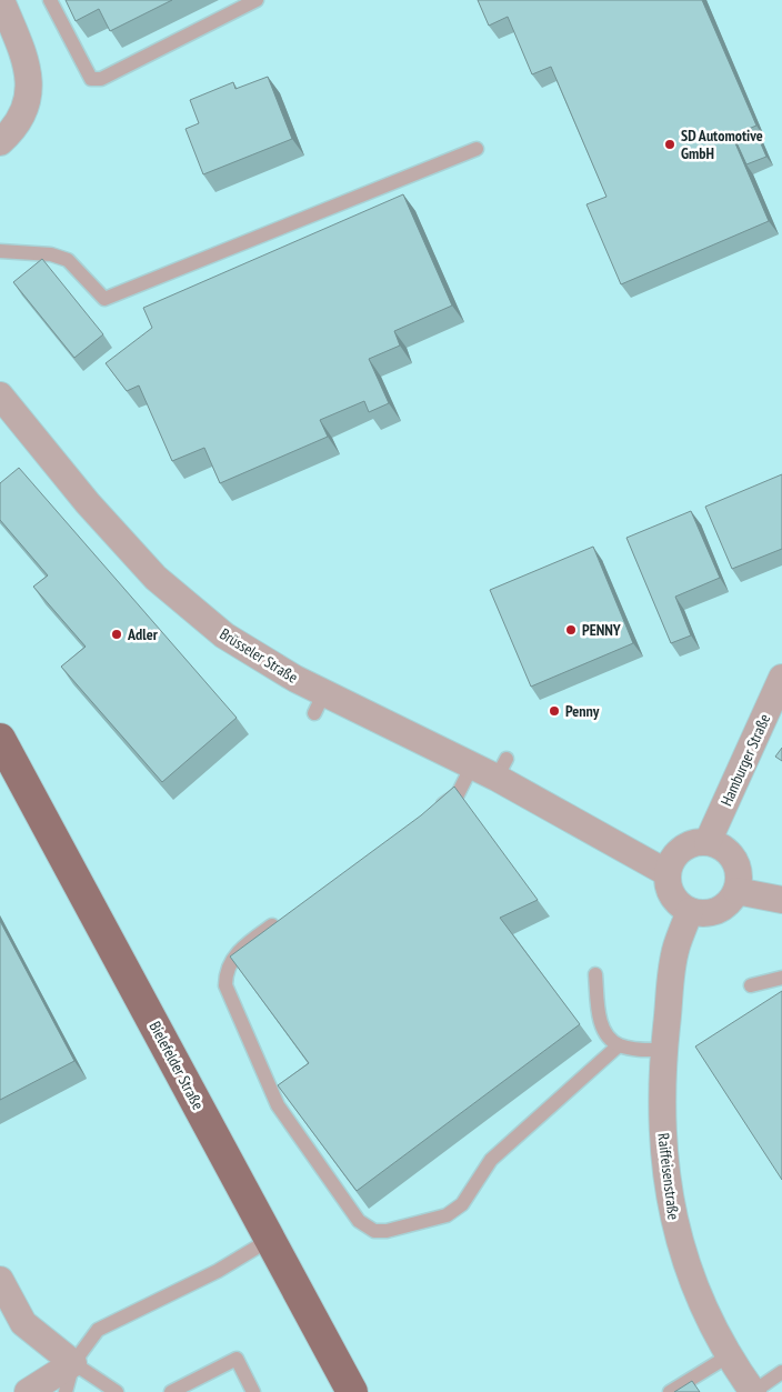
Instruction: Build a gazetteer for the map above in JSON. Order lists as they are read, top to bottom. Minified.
{"streets":{"main road":["Bielefelder Straße"],"street":["Brüsseler Straße","Hamburger Straße","Raiffeisenstraße"]},"crossings":[["Brüsseler Straße","Hamburger Straße"],["Brüsseler Straße","Raiffeisenstraße"],["Hamburger Straße","Raiffeisenstraße"]],"places":["SD Automotive GmbH","PENNY","Adler","Penny"]}
